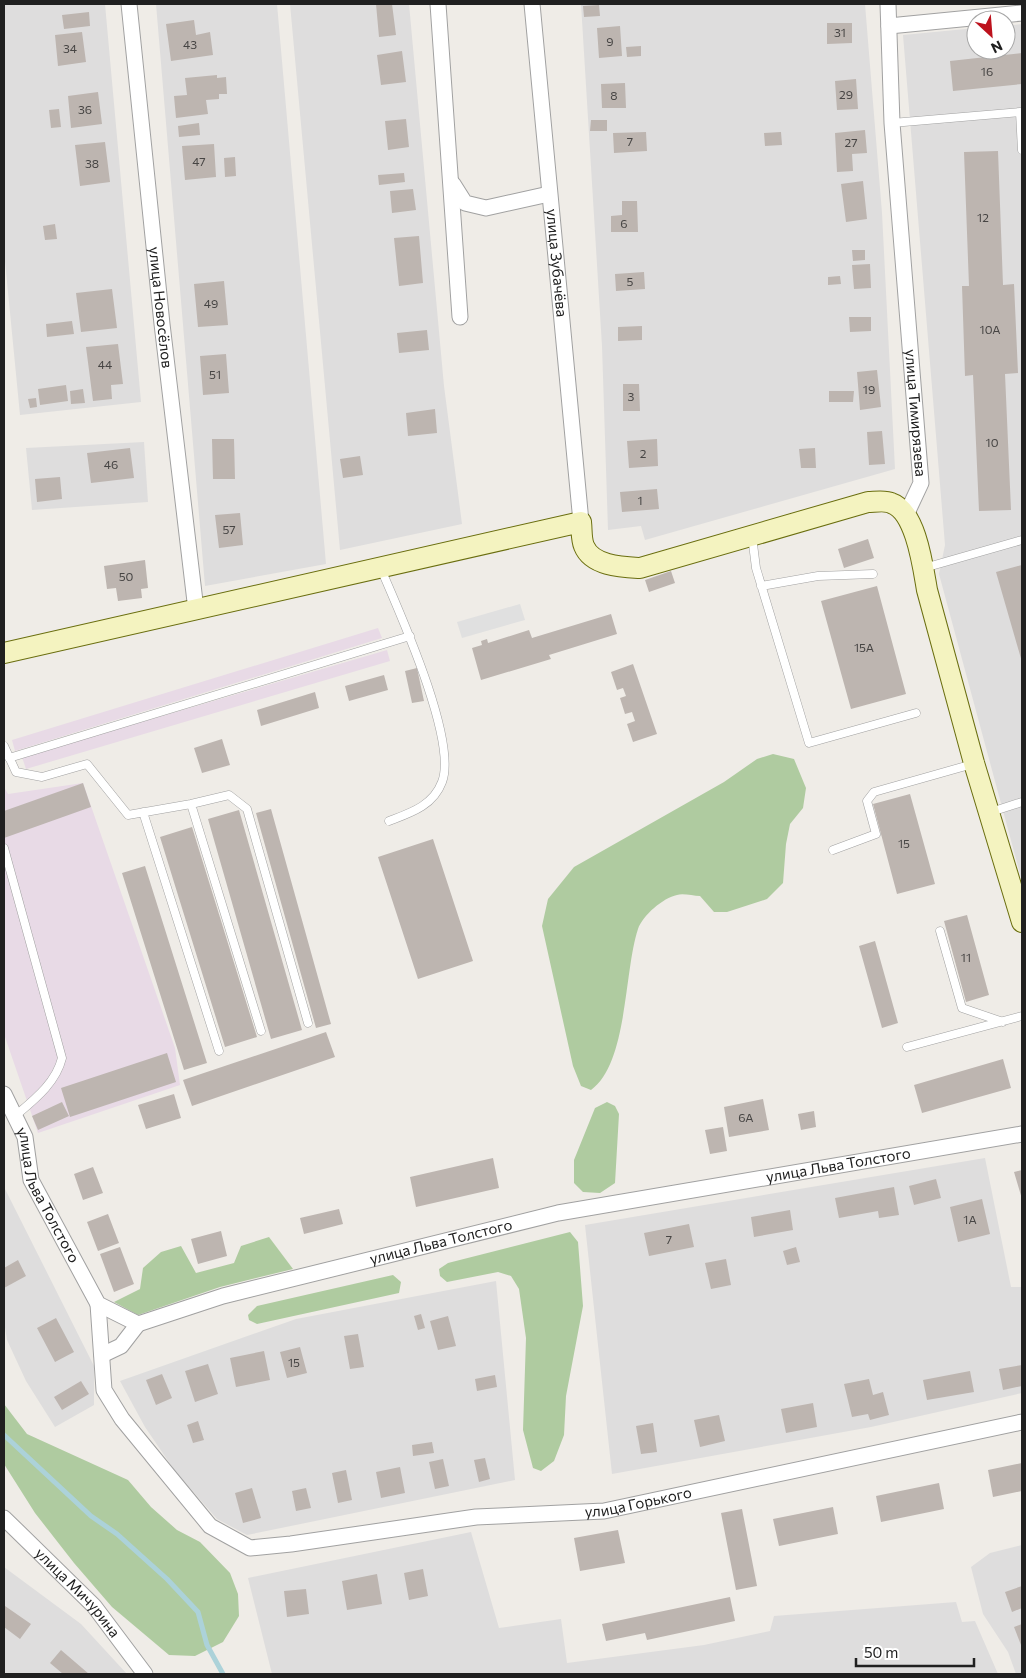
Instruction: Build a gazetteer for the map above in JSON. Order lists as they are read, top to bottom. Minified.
{"streets":{"street":["улица Зубачёва","улица Новосёлов","улица Тимирязева","улица Льва Толстого","улица Горького","улица Мичурина"]},"house_numbers":["31","9","43","34","16","29","8","36","7","27","47","38","12","6","5","49","10А","44","51","19","3","10","2","46","1","57","50","15А","15","11","6А","1А","7","15"],"scale_bar":"50 m","north":"bottom right"}
